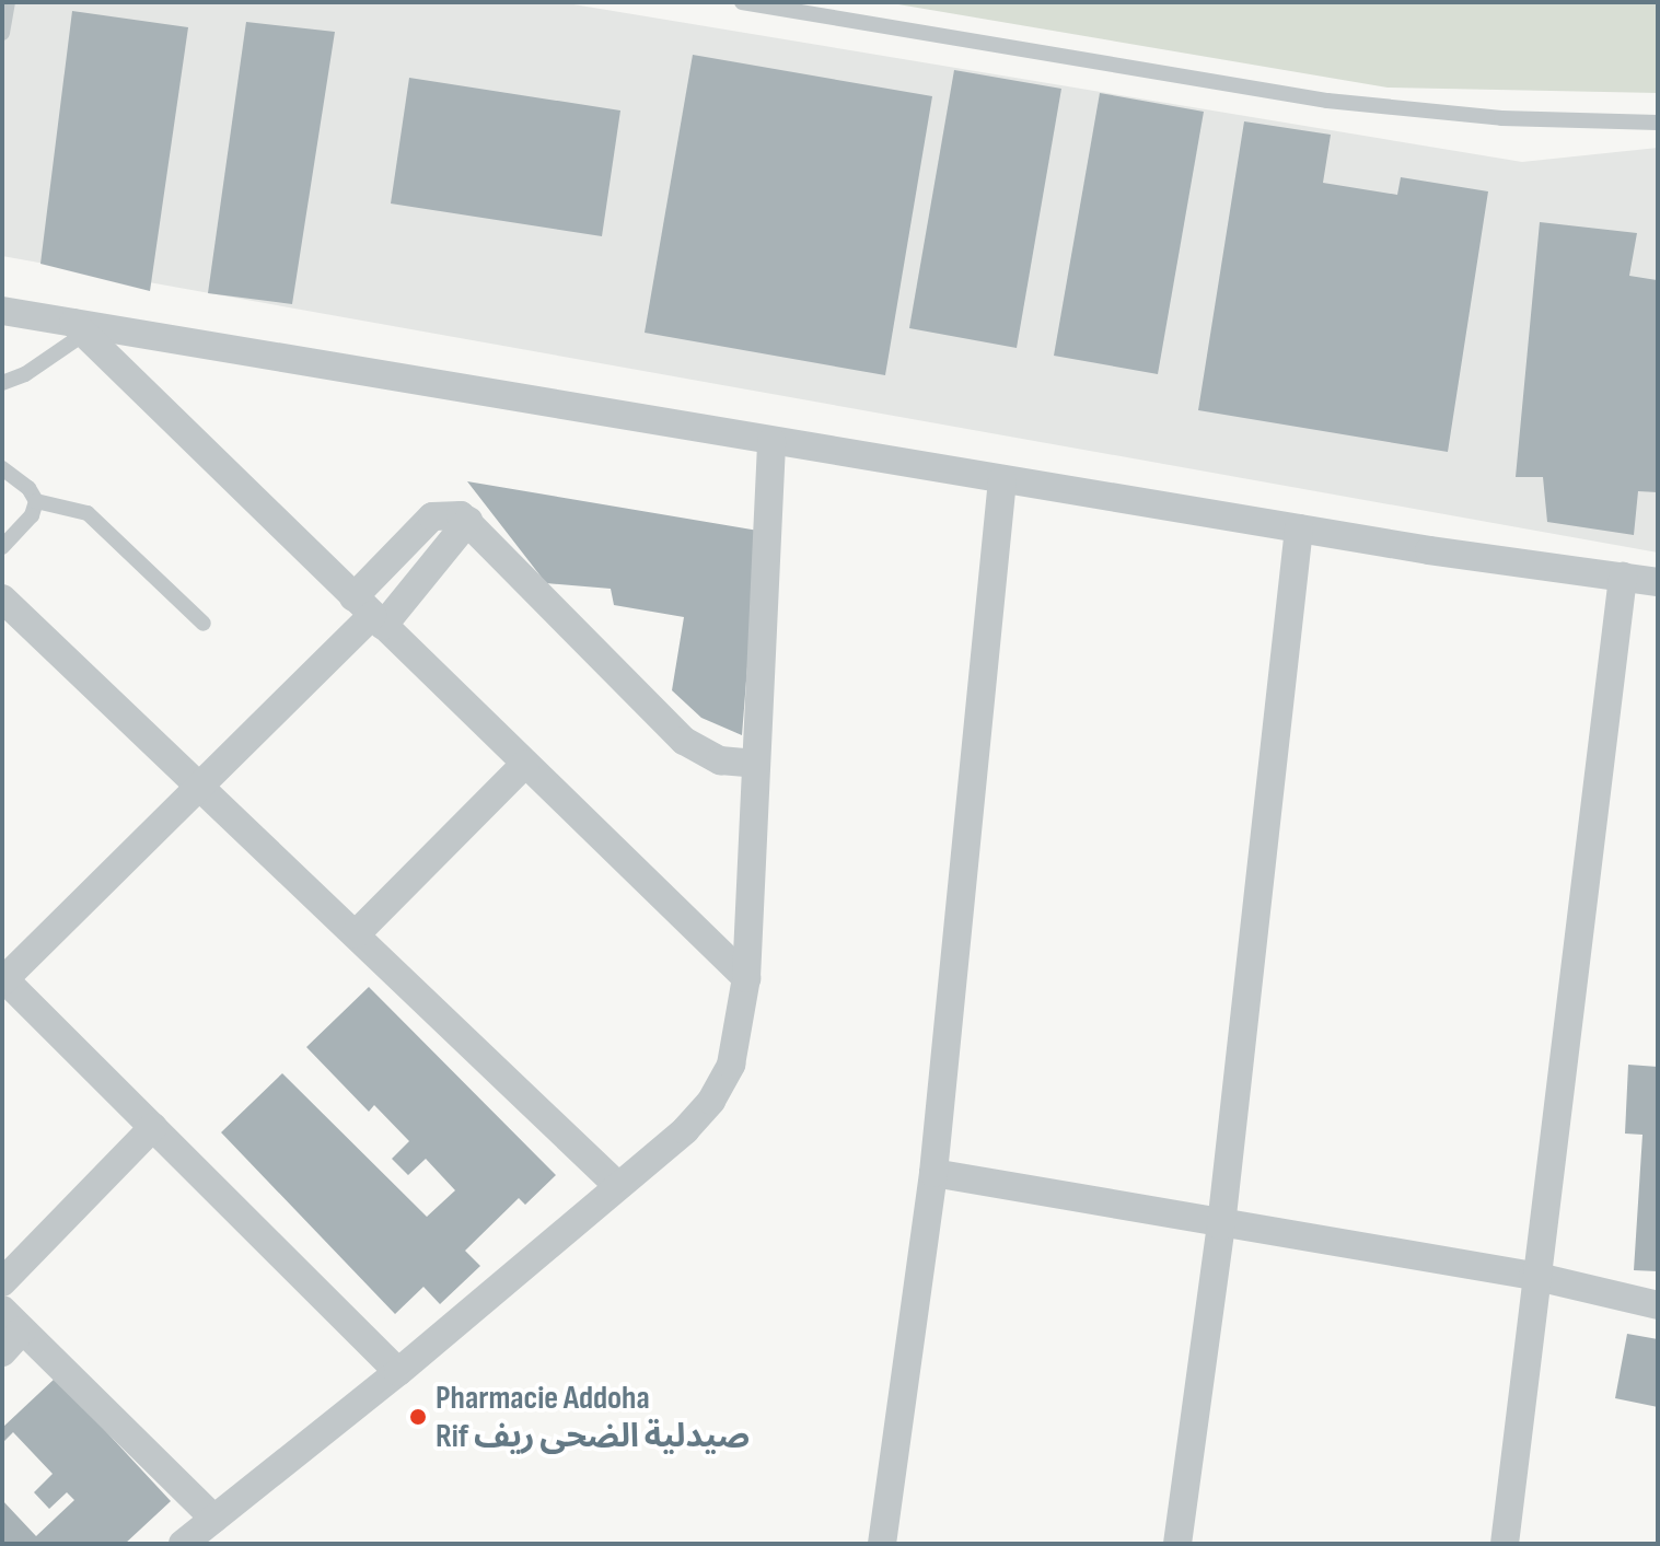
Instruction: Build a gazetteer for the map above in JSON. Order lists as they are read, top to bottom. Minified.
{"places":["Pharmacie Addoha Rif صيدلية الضحى ريف"]}
